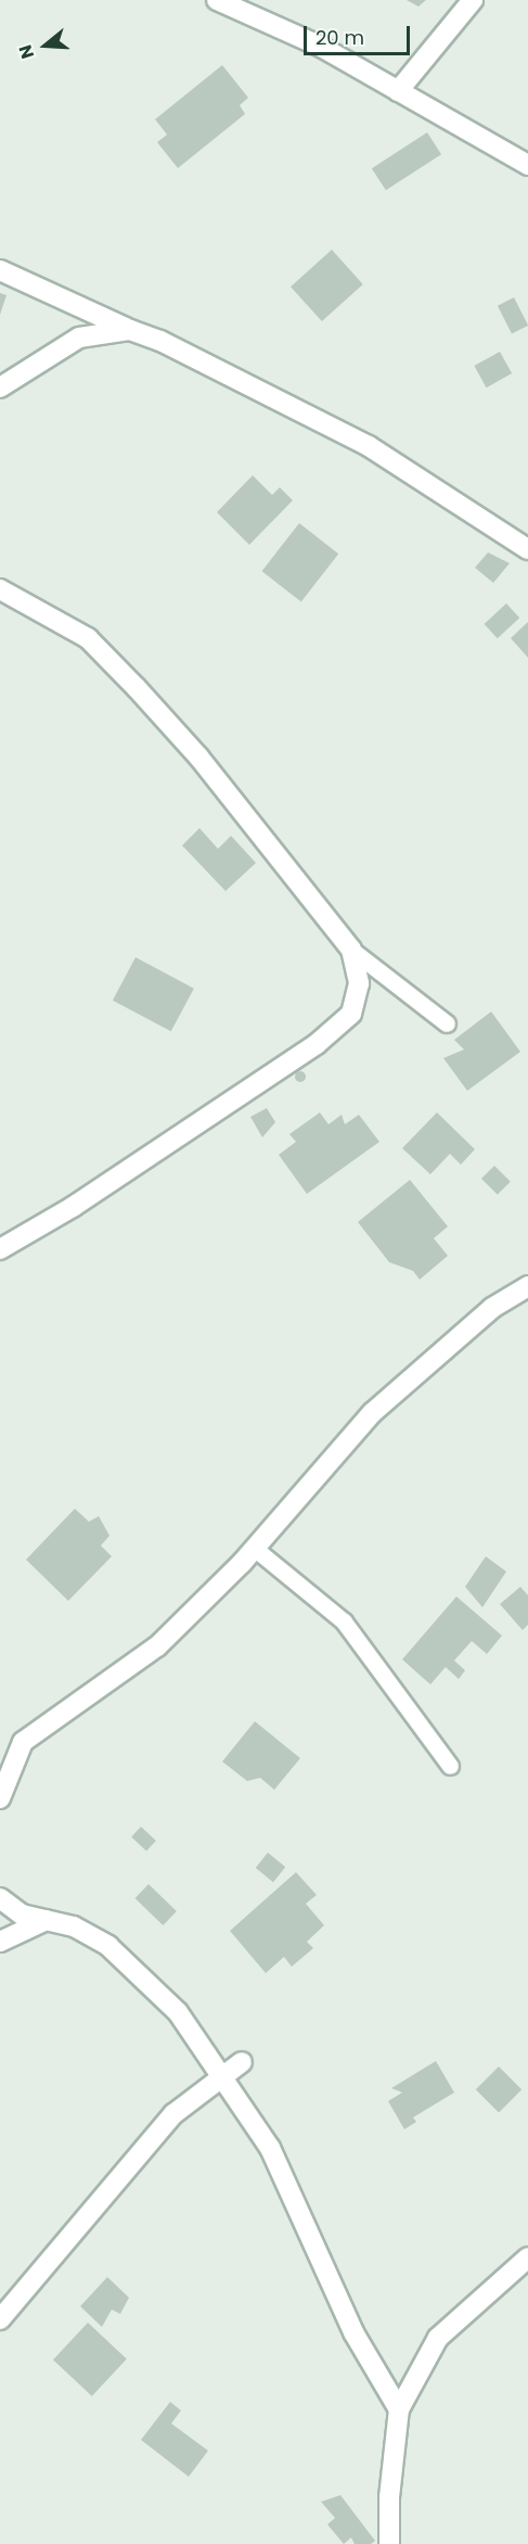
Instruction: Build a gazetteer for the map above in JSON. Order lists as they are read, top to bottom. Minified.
{"scale_bar":"20 m","north":"left"}
